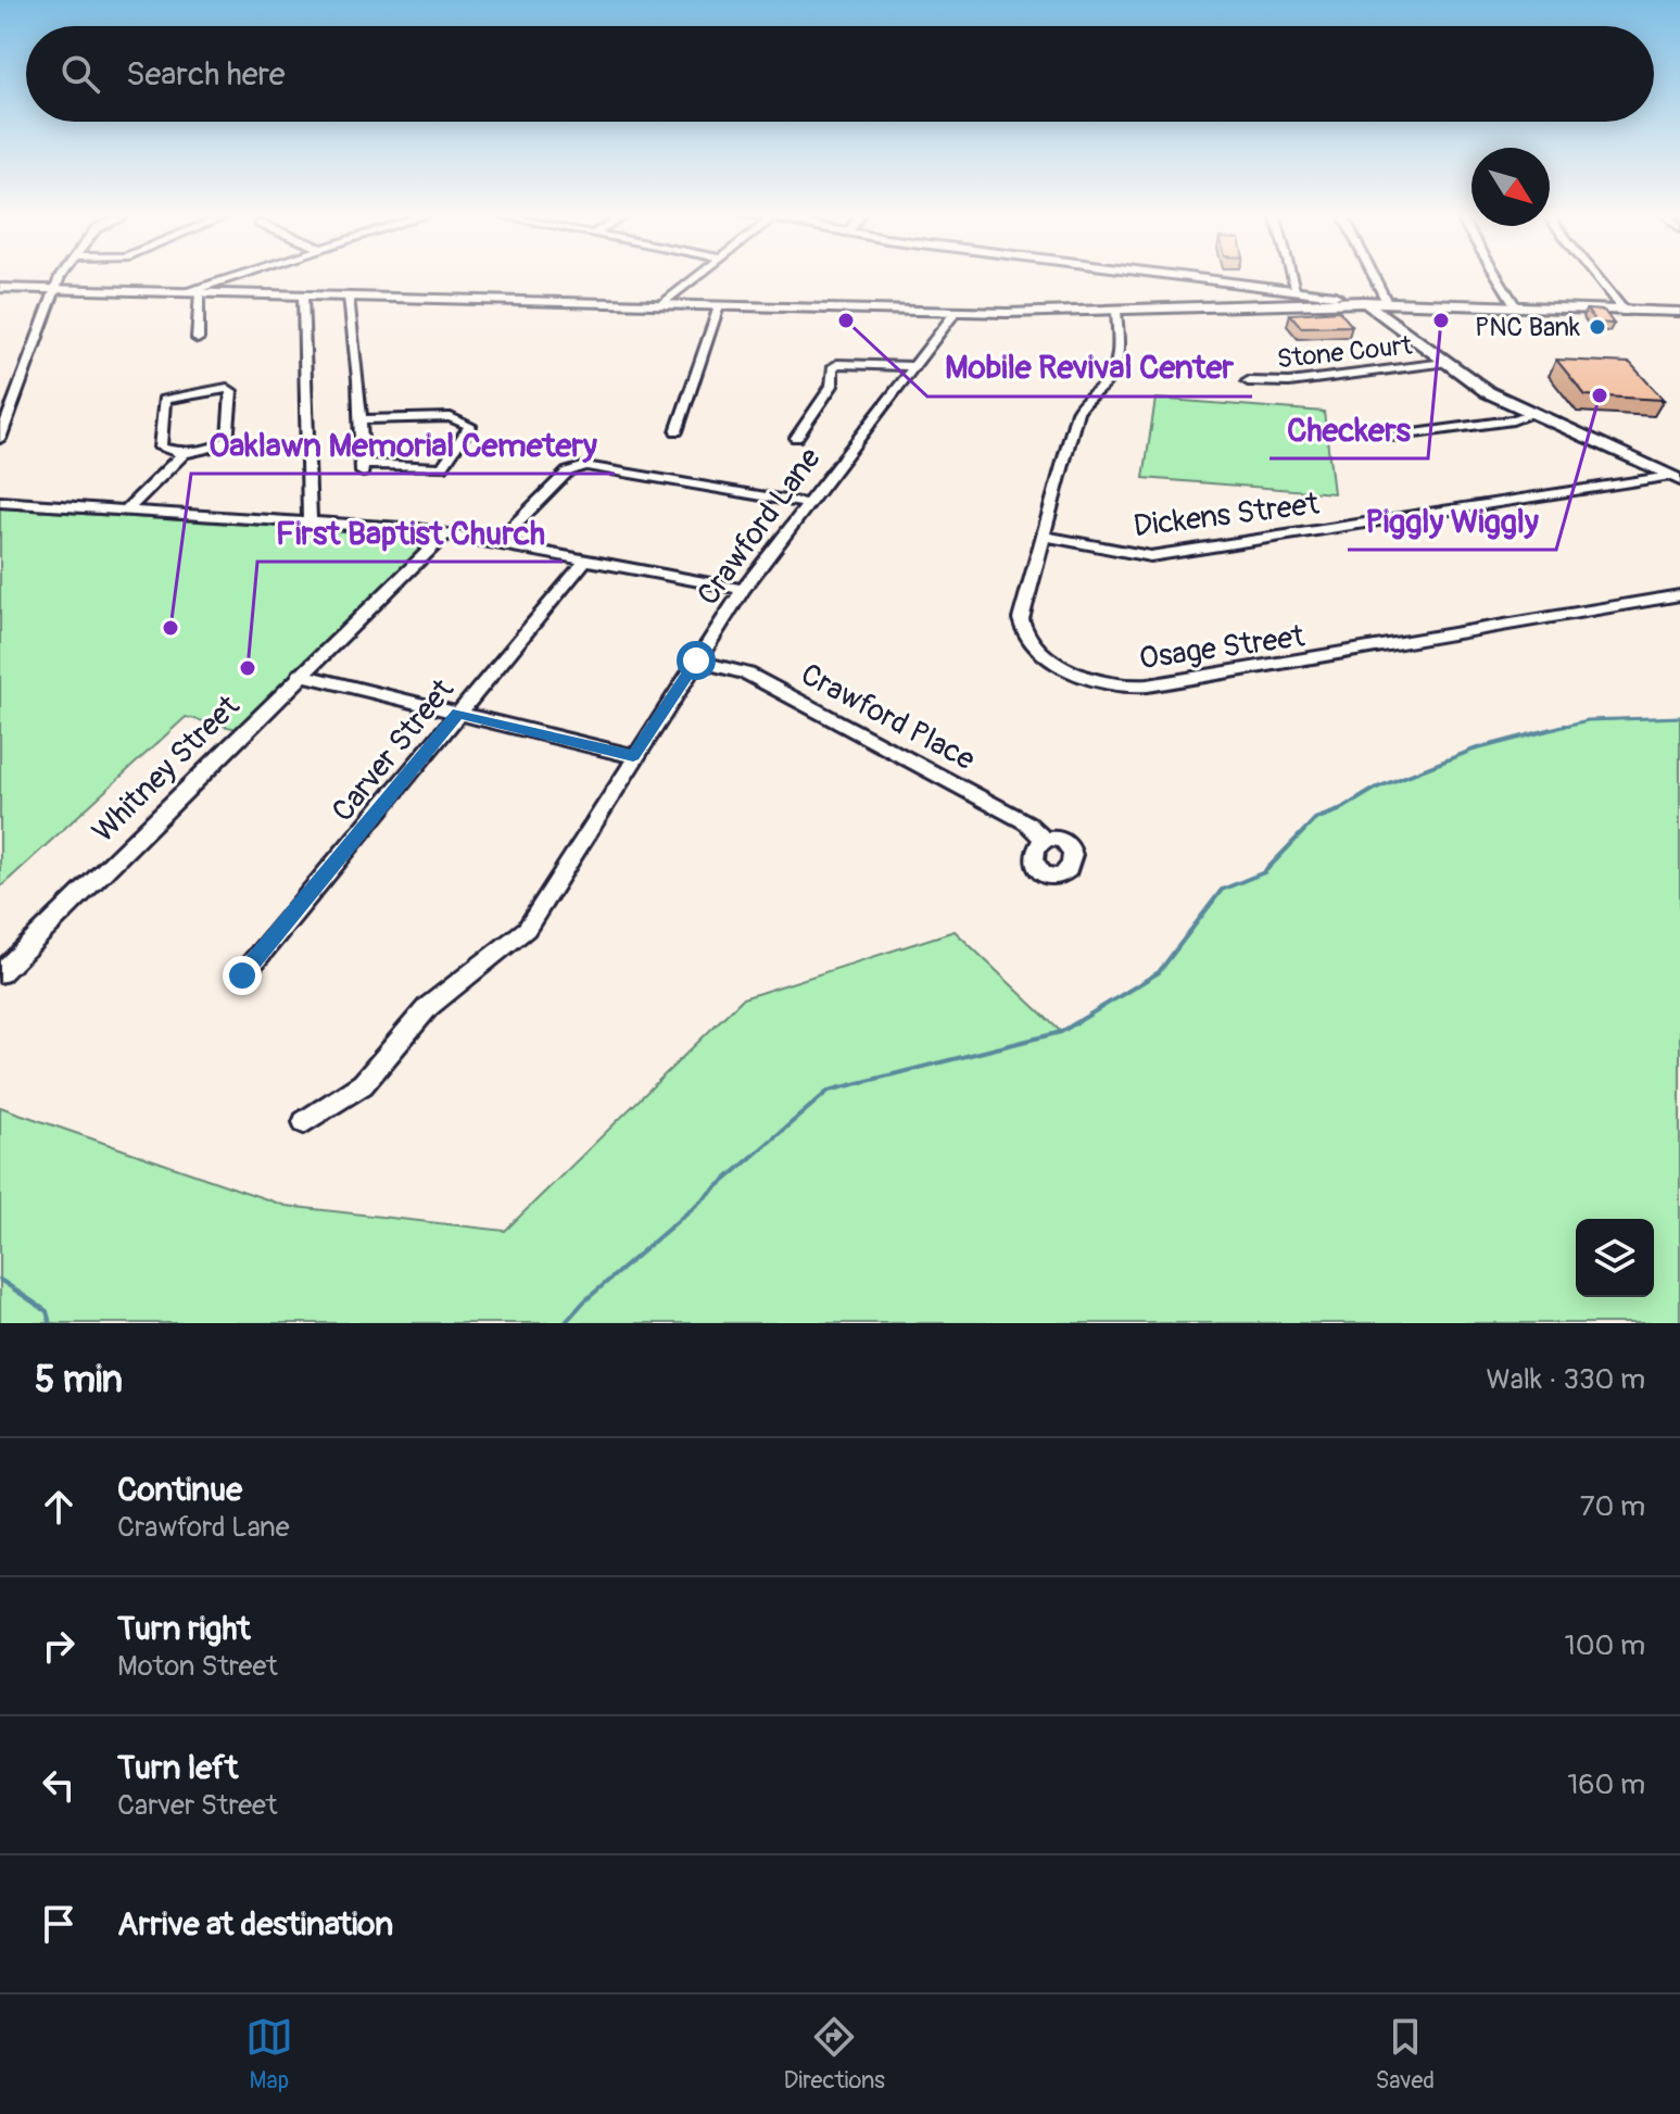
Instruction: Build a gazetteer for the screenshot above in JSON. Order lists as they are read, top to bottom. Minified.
{"streets":{"street":["Stone Court","Dickens Street","Crawford Lane","Osage Street","Crawford Place","Carver Street","Whitney Street"]},"crossings":[["Dickens Street","Osage Street"],["Crawford Lane","Crawford Place"]],"places":["Mobile Revival Center","Checkers","PNC Bank","Piggly Wiggly","Oaklawn Memorial Cemetery","First Baptist Church"],"north":"bottom right","page":{"search":"Search here","heading":["5 min","Walk · 330 m"],"list":[["Continue","Crawford Lane","70 m"],["Turn right","Moton Street","100 m"],["Turn left","Carver Street","160 m"],"Arrive at destination"],"nav":["Map","Directions","Saved"]}}
